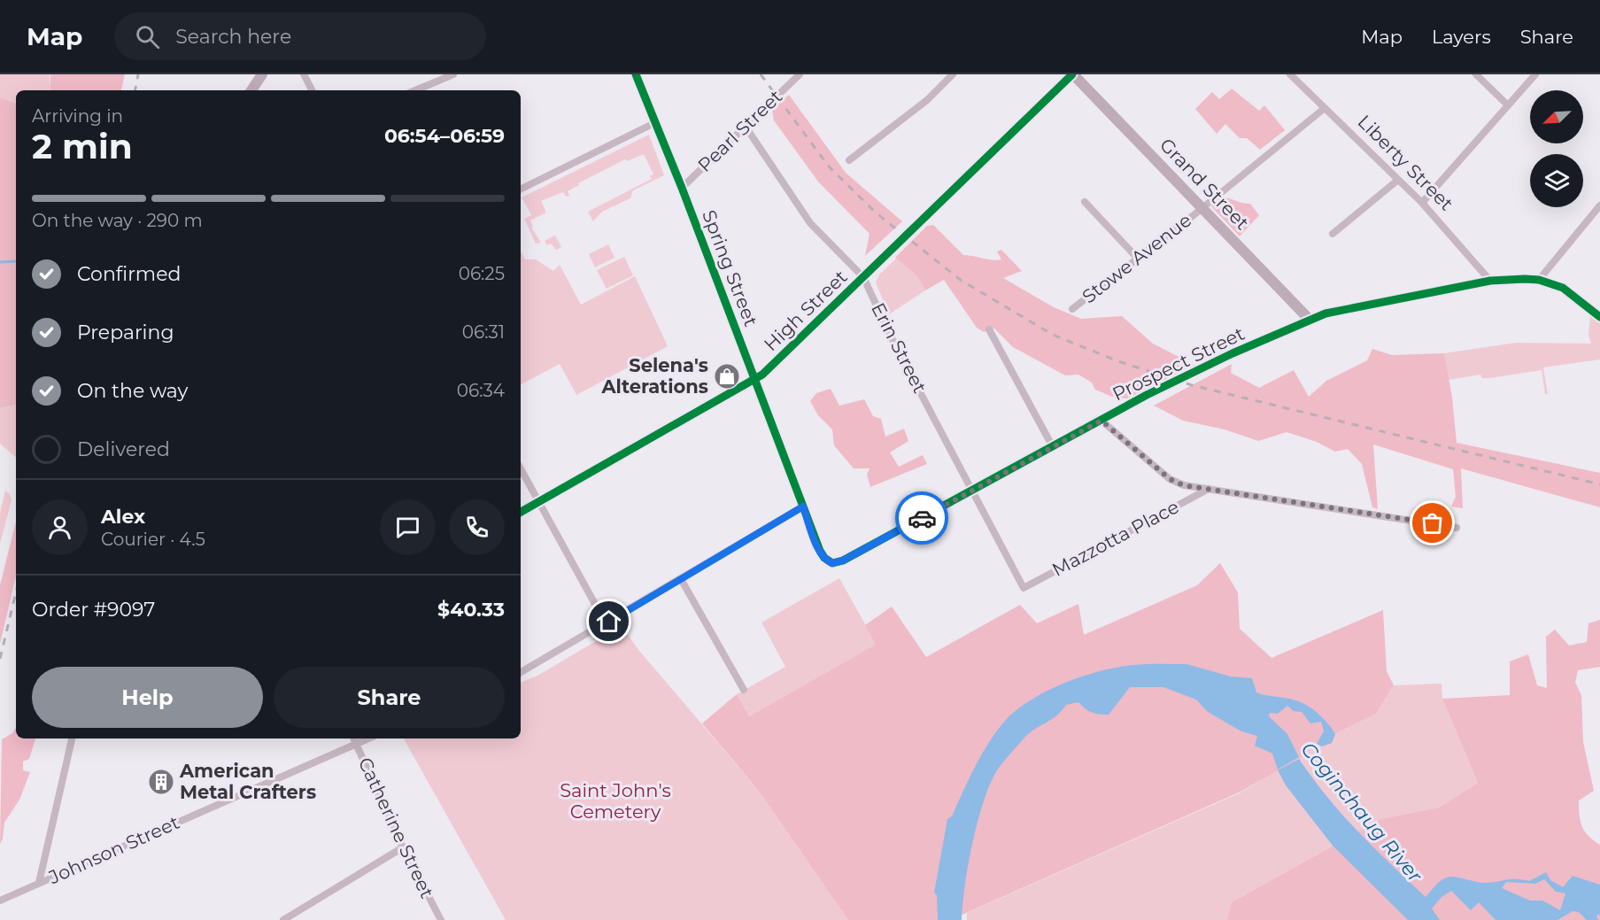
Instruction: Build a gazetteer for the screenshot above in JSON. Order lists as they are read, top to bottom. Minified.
{"streets":{"street":["Pearl Street","Liberty Street","Grand Street","Stowe Avenue","Spring Street","High Street","Erin Street","Prospect Street","Mazzotta Place","Catherine Street","Johnson Street"]},"crossings":[["Pearl Street","Spring Street"],["Pearl Street","Erin Street"],["Liberty Street","Stowe Avenue"],["Liberty Street","Prospect Street"],["Grand Street","Stowe Avenue"],["Grand Street","High Street"],["Grand Street","Prospect Street"],["Spring Street","High Street"],["Spring Street","Prospect Street"],["High Street","Erin Street"],["Erin Street","Prospect Street"],["Erin Street","Mazzotta Place"],["Catherine Street","Johnson Street"]],"water":["Coginchaug River"],"parks":["Saint John's Cemetery"],"places":{"shop":["Selena's Alterations"],"building":["American Metal Crafters"]},"north":"bottom left","page":{"header":"Map","search":"Search here","nav":["Map","Layers","Share"],"heading":["2 min","Arriving in","06:54–06:59"],"panel":["Alex","Courier · 4.5","Order #9097","$40.33"],"bar":"On the way · 290 m","list":[["Confirmed","06:25"],["Preparing","06:31"],["On the way","06:34"],"Delivered"],"buttons":["Help","Share"]}}
